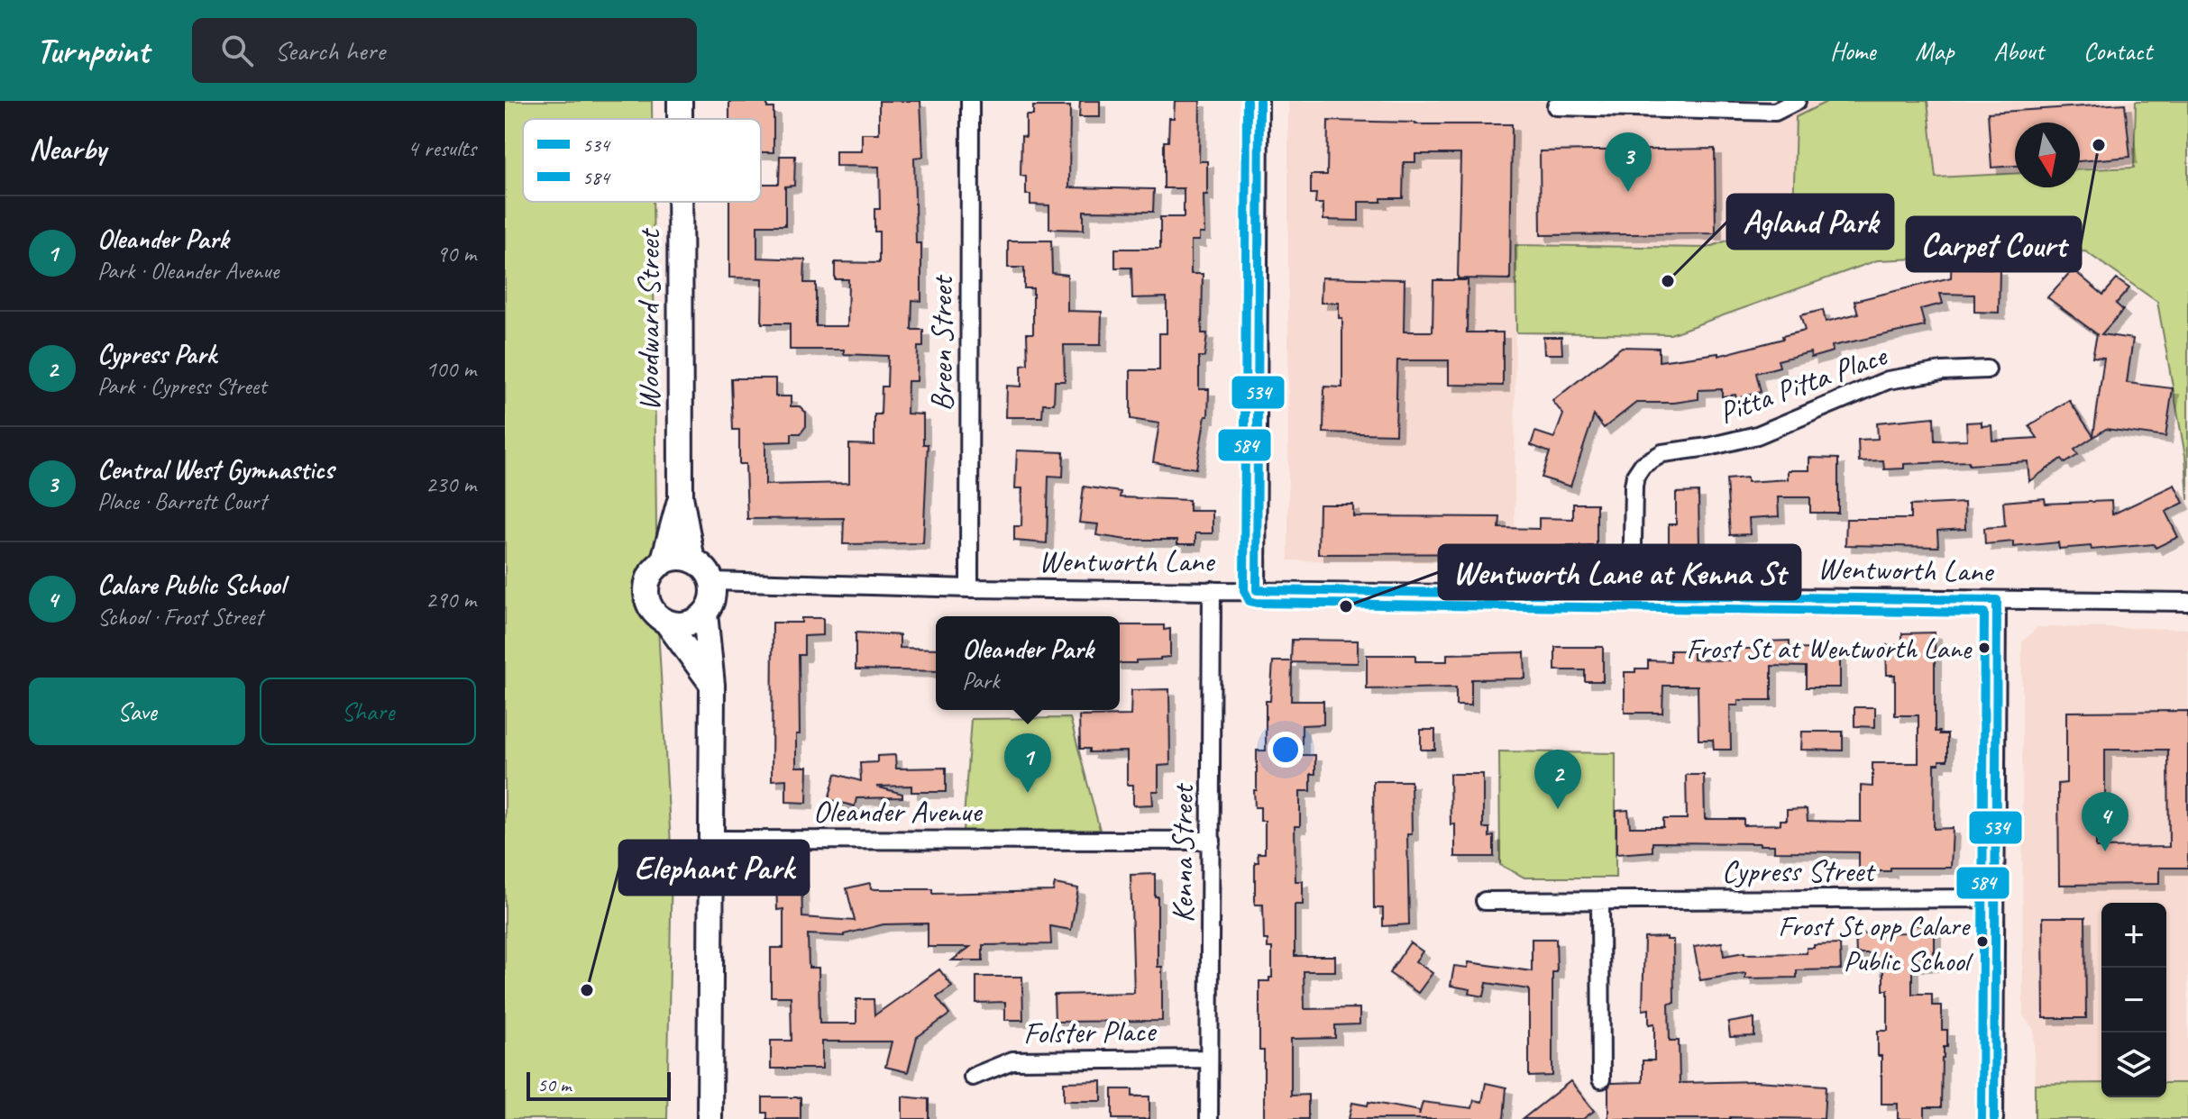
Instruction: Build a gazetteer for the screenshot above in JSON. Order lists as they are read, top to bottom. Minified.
{"streets":{"street":["Woodward Street","Breen Street","Pitta Pitta Place","Wentworth Lane","Oleander Avenue","Kenna Street","Cypress Street","Folster Place"]},"crossings":[["Woodward Street","Wentworth Lane"],["Breen Street","Wentworth Lane"],["Pitta Pitta Place","Wentworth Lane"],["Wentworth Lane","Kenna Street"],["Oleander Avenue","Kenna Street"],["Kenna Street","Folster Place"]],"places":["Carpet Court","Agland Park","Wentworth Lane at Kenna St","Frost St at Wentworth Lane","Frost St opp Calare Public School","Elephant Park"],"lines":["transit line 534","transit line 584"],"legend":["534","584"],"scale_bar":"50 m","north":"bottom","page":{"header":"Turnpoint","search":"Search here","nav":["Home","Map","About","Contact"],"heading":["Nearby","4 results"],"pins":["3","1","2","4"],"list":[{"mark":"1","name":"Oleander Park","note":"Park · Oleander Avenue","value":"90 m"},{"mark":"2","name":"Cypress Park","note":"Park · Cypress Street","value":"100 m"},{"mark":"3","name":"Central West Gymnastics","note":"Place · Barrett Court","value":"230 m"},{"mark":"4","name":"Calare Public School","note":"School · Frost Street","value":"290 m"}],"popup":["Oleander Park","Park"],"buttons":["Save","Share"],"map_buttons":["+","−"],"scale":"50 m"}}
